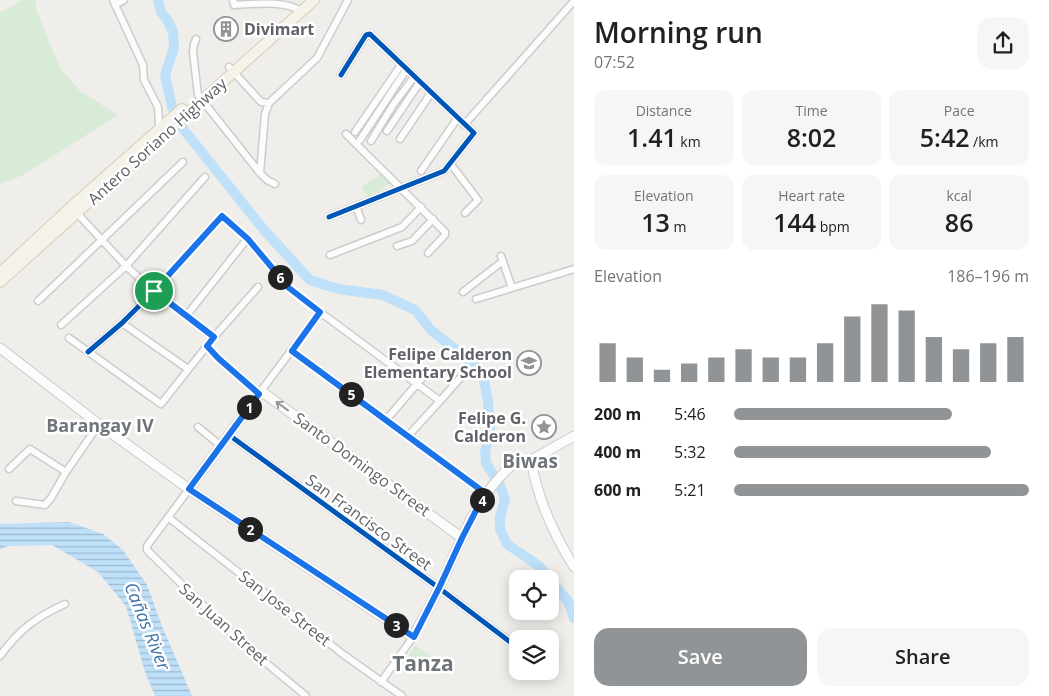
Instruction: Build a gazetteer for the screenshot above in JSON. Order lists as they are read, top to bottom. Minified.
{"streets":{"main road":["Antero Soriano Highway","Santo Domingo Street"],"street":["San Francisco Street","San Jose Street","San Juan Street"]},"crossings":[["San Jose Street","San Juan Street"]],"one_way":["Santo Domingo Street"],"districts":["Barangay IV","Biwas","Tanza"],"water":["Cañas River"],"places":{"building":["Divimart"],"school or university":["Felipe Calderon Elementary School"],"place":["Felipe G. Calderon"]},"page":{"heading":["Morning run","07:52"],"stats":[["Distance","1.41 km"],["Time","8:02"],["Pace","5:42 /km"],["Elevation","13 m"],["Heart rate","144 bpm"],["kcal","86"]],"chart":["Elevation","186–196 m"],"pins":["6","5","1","4","2","3"],"list":[{"name":"200 m","note":"5:46"},{"name":"400 m","note":"5:32"},{"name":"600 m","note":"5:21"}],"buttons":["Save","Share"]}}
